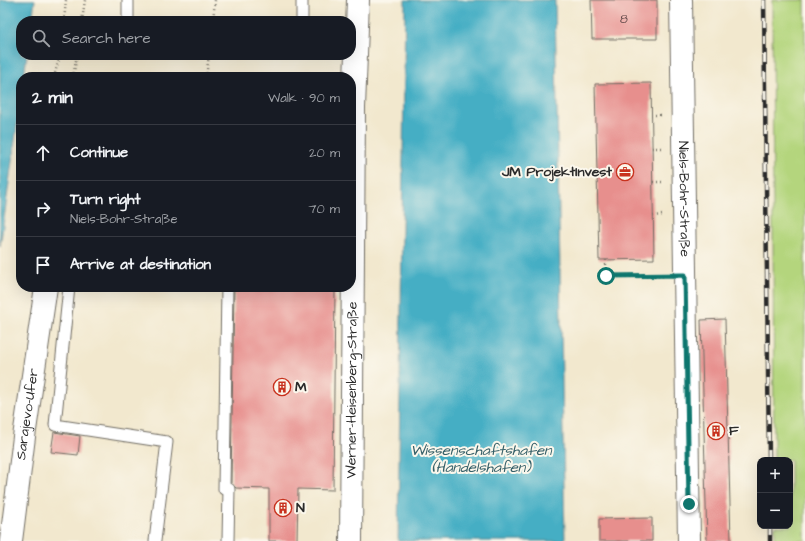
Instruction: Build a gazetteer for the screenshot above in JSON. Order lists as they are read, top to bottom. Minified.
{"streets":{"street":["Niels-Bohr-Straße","Werner-Heisenberg-Straße","Sarajevo-Ufer"]},"water":["Wissenschaftshafen (Handelshafen)"],"places":{"office":["JM ProjektInvest"],"building":["M","F","N"]},"house_numbers":["8"],"page":{"search":"Search here","heading":["2 min","Walk · 90 m"],"list":[["Continue","20 m"],["Turn right","Niels-Bohr-Straße","70 m"],"Arrive at destination"],"map_buttons":["+","−"]}}
